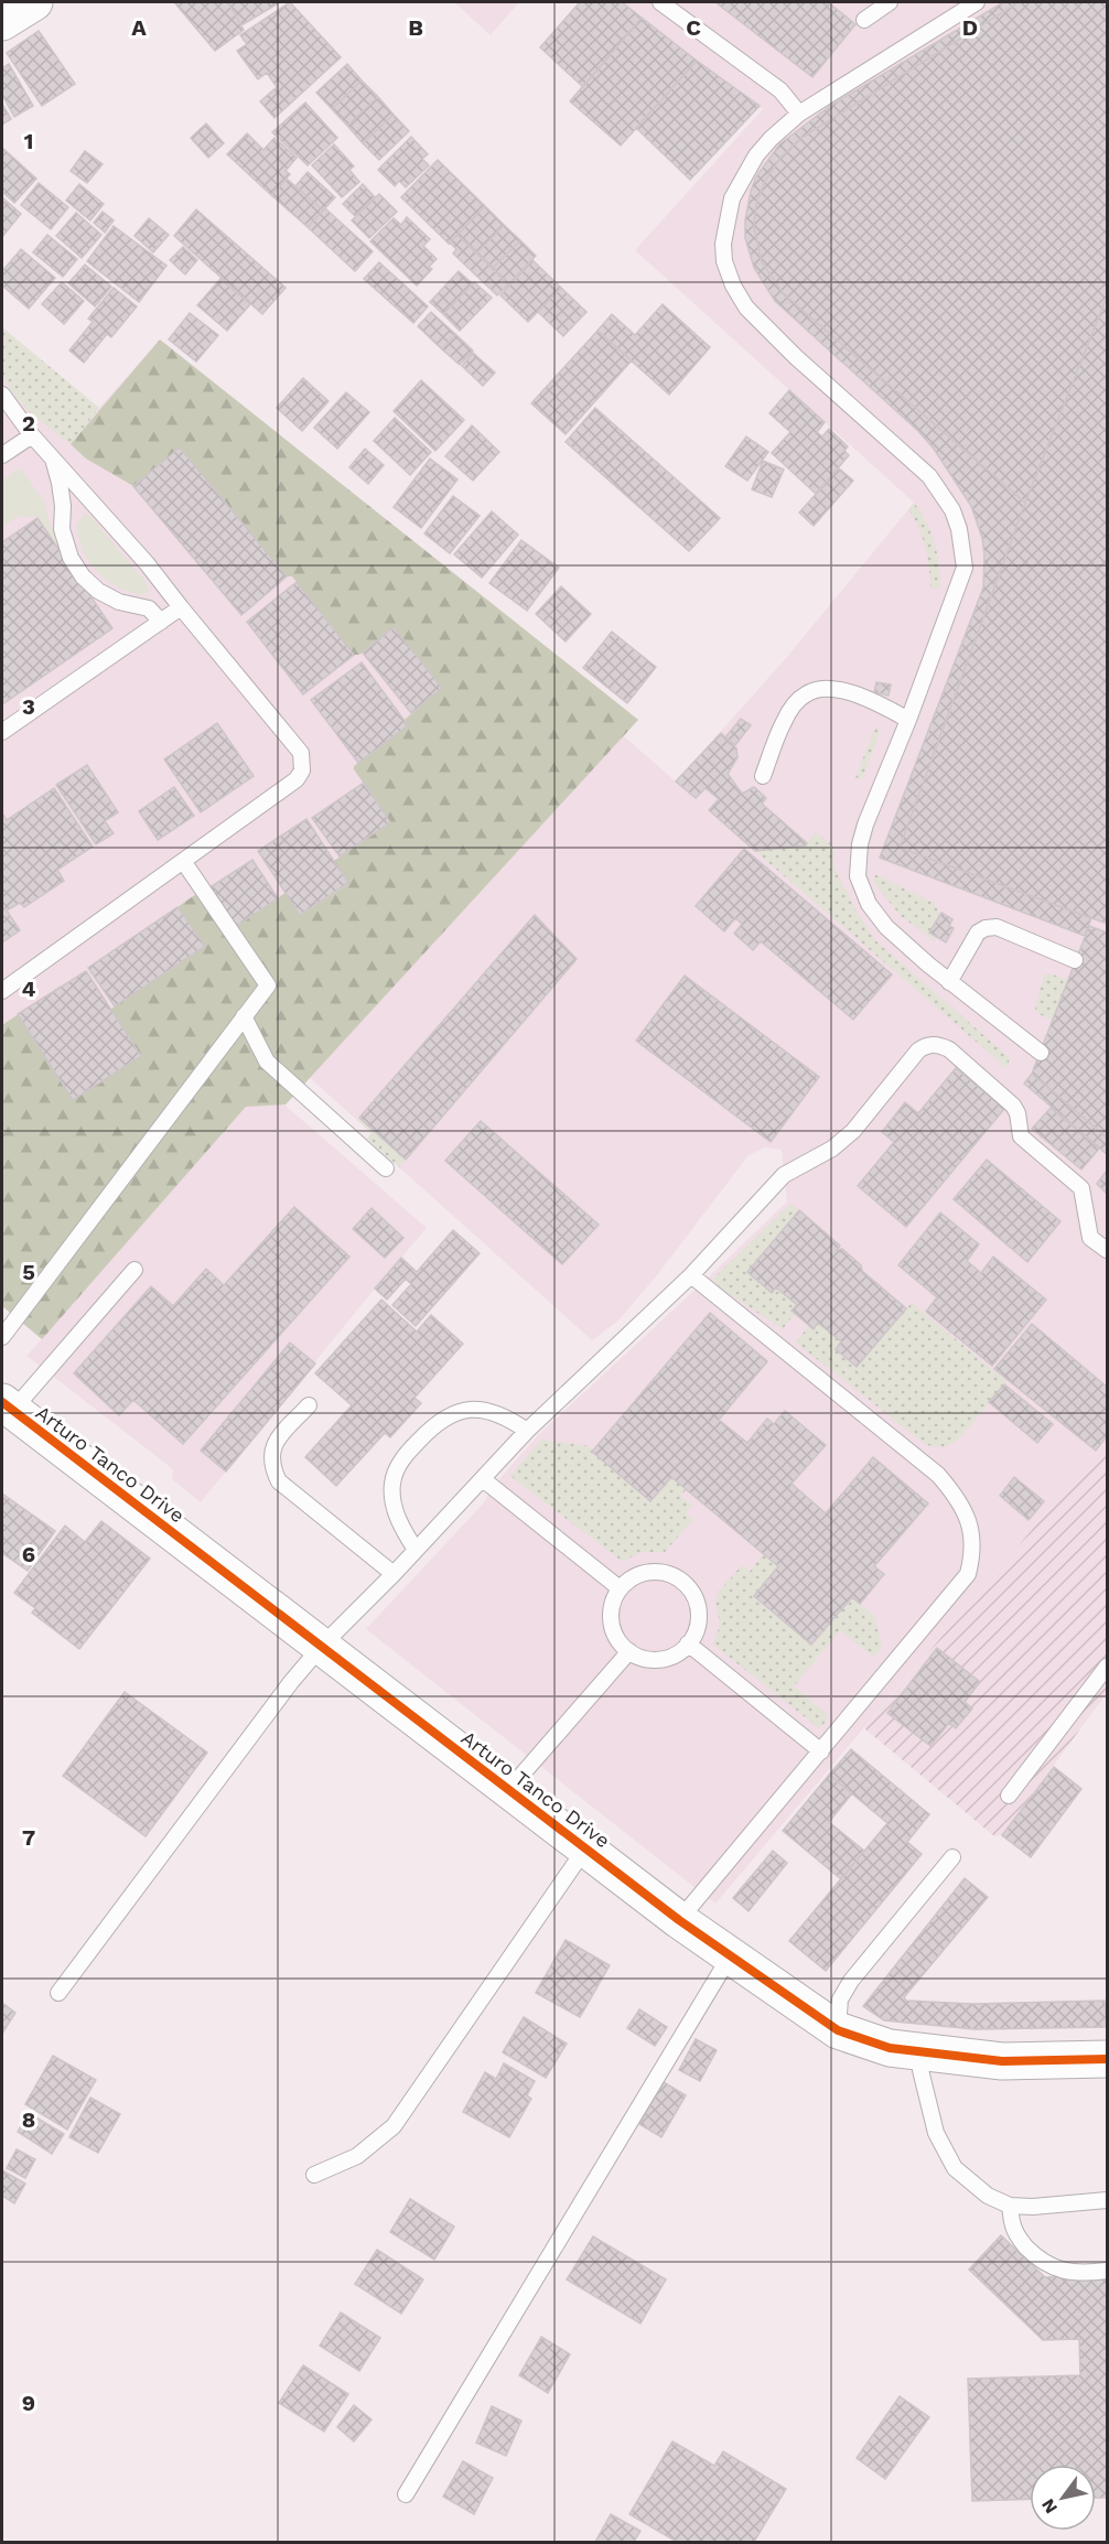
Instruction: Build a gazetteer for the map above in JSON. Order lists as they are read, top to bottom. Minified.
{"streets":{"main road":["Arturo Tanco Drive"]},"north":"bottom left","grid":{"columns":["A","B","C","D"],"rows":["1","2","3","4","5","6","7","8","9"]}}
